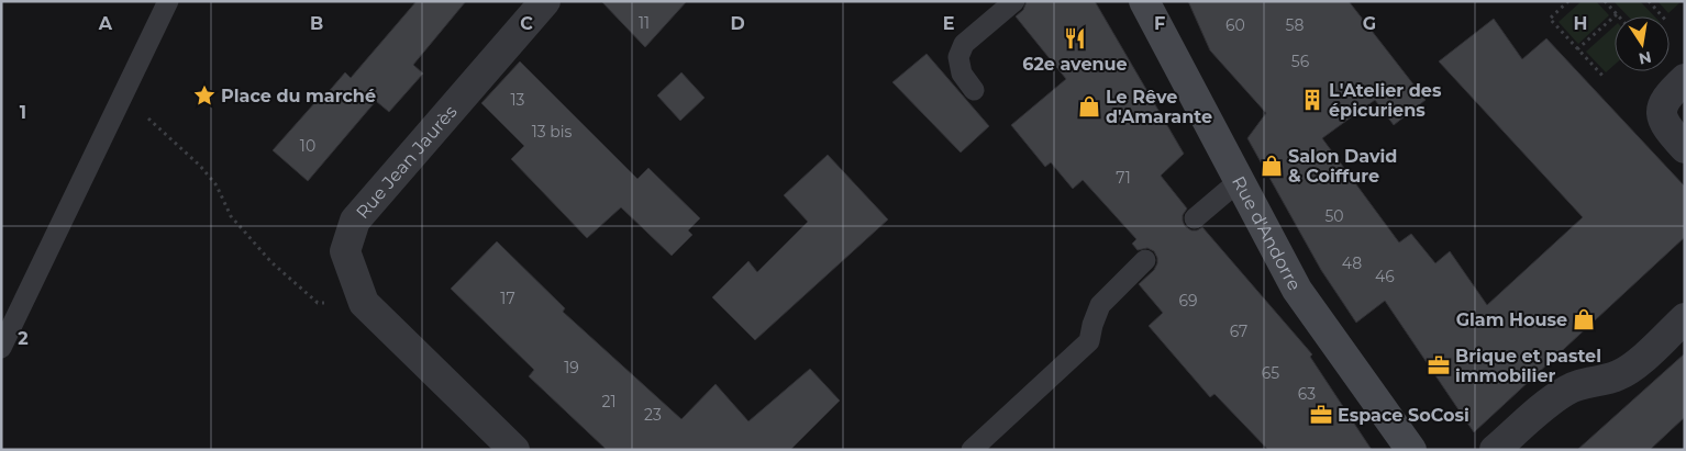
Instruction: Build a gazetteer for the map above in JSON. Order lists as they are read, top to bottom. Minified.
{"streets":{"main road":["Rue d'Andorre"],"street":["Rue Jean Jaurès"]},"places":{"restaurant":["62e avenue"],"place":["Place du marché"],"building":["L'Atelier des épicuriens"],"shop":["Le Rêve d'Amarante","Salon David & Coiffure","Glam House"],"office":["Brique et pastel immobilier","Espace SoCosi"]},"house_numbers":["11","60","58","56","13","13 bis","10","71","50","48","46","17","69","67","19","65","63","21","23"],"north":"bottom","grid":{"columns":["A","B","C","D","E","F","G","H"],"rows":["1","2"]}}
